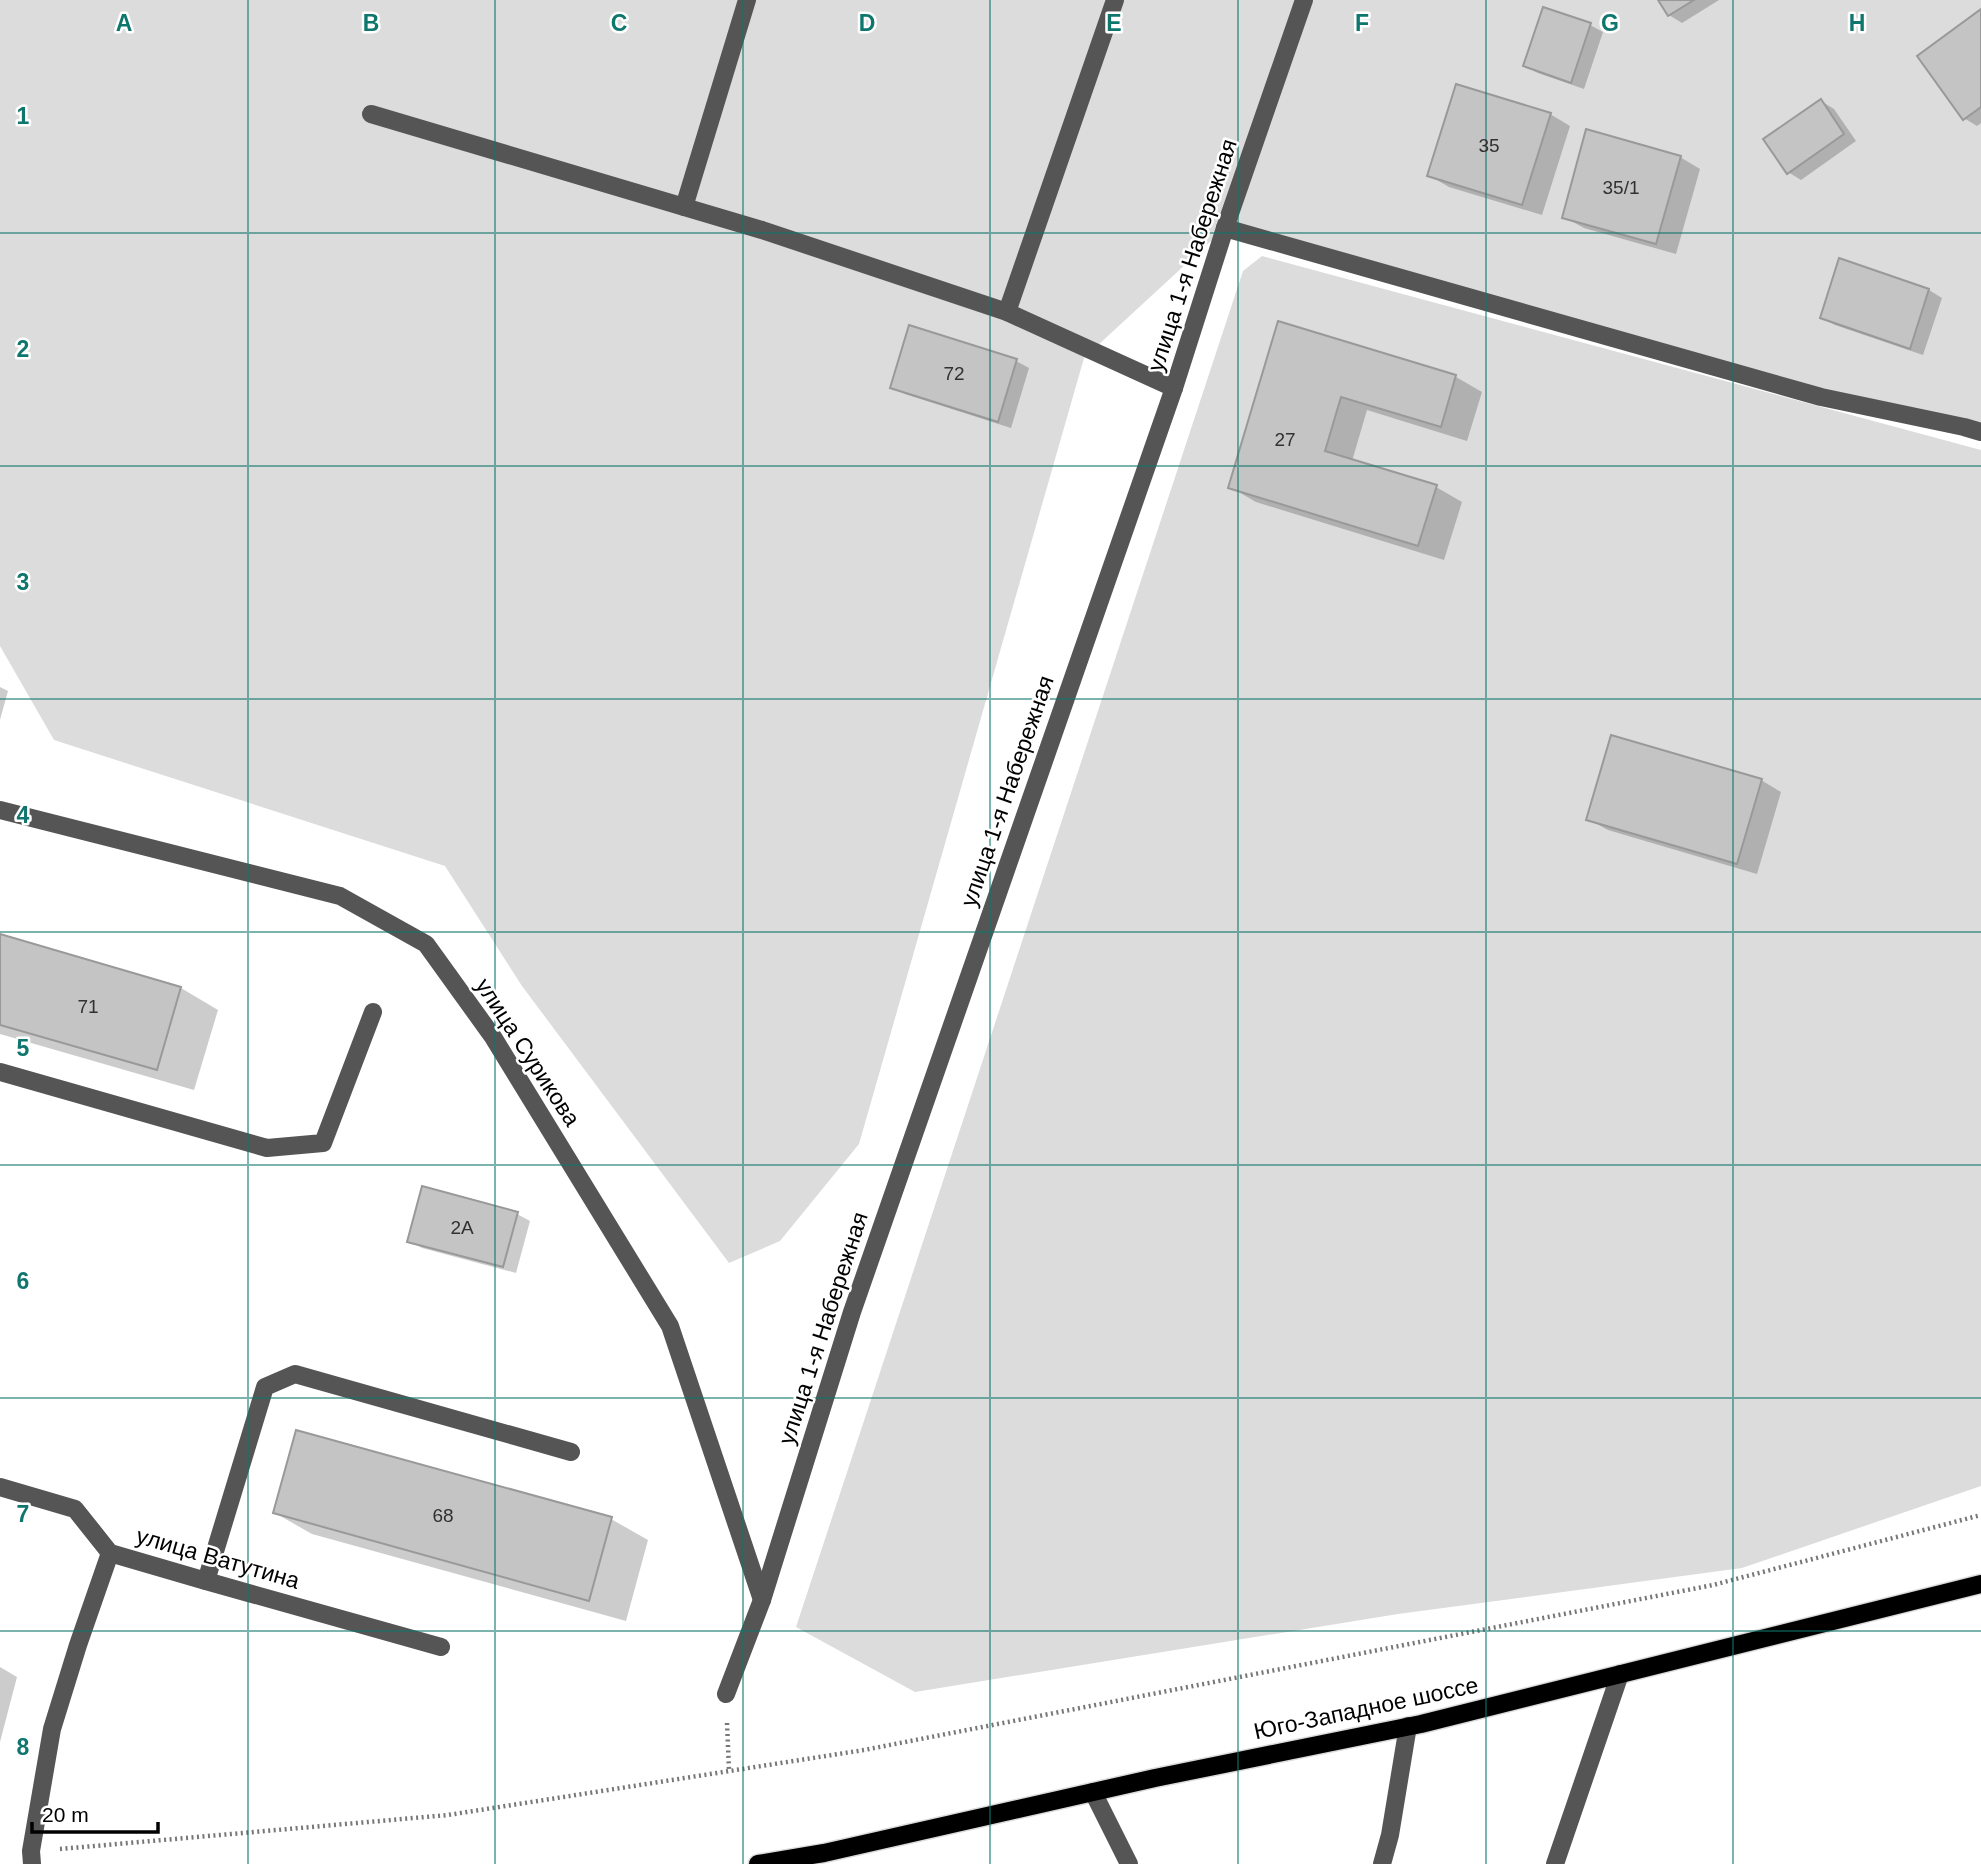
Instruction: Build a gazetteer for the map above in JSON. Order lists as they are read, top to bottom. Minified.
{"streets":{"main road":["Юго-Западное шоссе"],"street":["улица 1-я Набережная","улица Сурикова","улица Ватутина"]},"crossings":[["улица 1-я Набережная","улица Сурикова"]],"house_numbers":["35","35/1","72","27","71","2А","68"],"scale_bar":"20 m","grid":{"columns":["A","B","C","D","E","F","G","H"],"rows":["1","2","3","4","5","6","7","8"]}}
